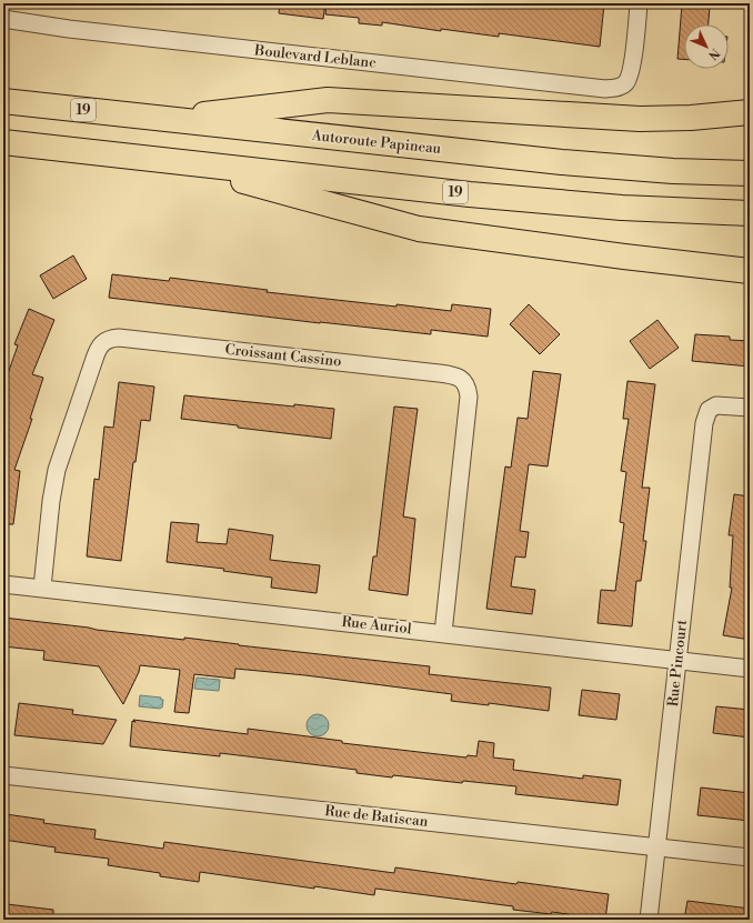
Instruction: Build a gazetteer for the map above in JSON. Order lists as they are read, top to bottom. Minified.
{"streets":{"highway":["19","Autoroute Papineau"],"street":["Boulevard Leblanc","Croissant Cassino","Rue Auriol","Rue Pincourt","Rue de Batiscan"]},"crossings":[["Croissant Cassino","Rue Auriol"],["Rue Auriol","Rue Pincourt"],["Rue Pincourt","Rue de Batiscan"]],"north":"bottom right"}
